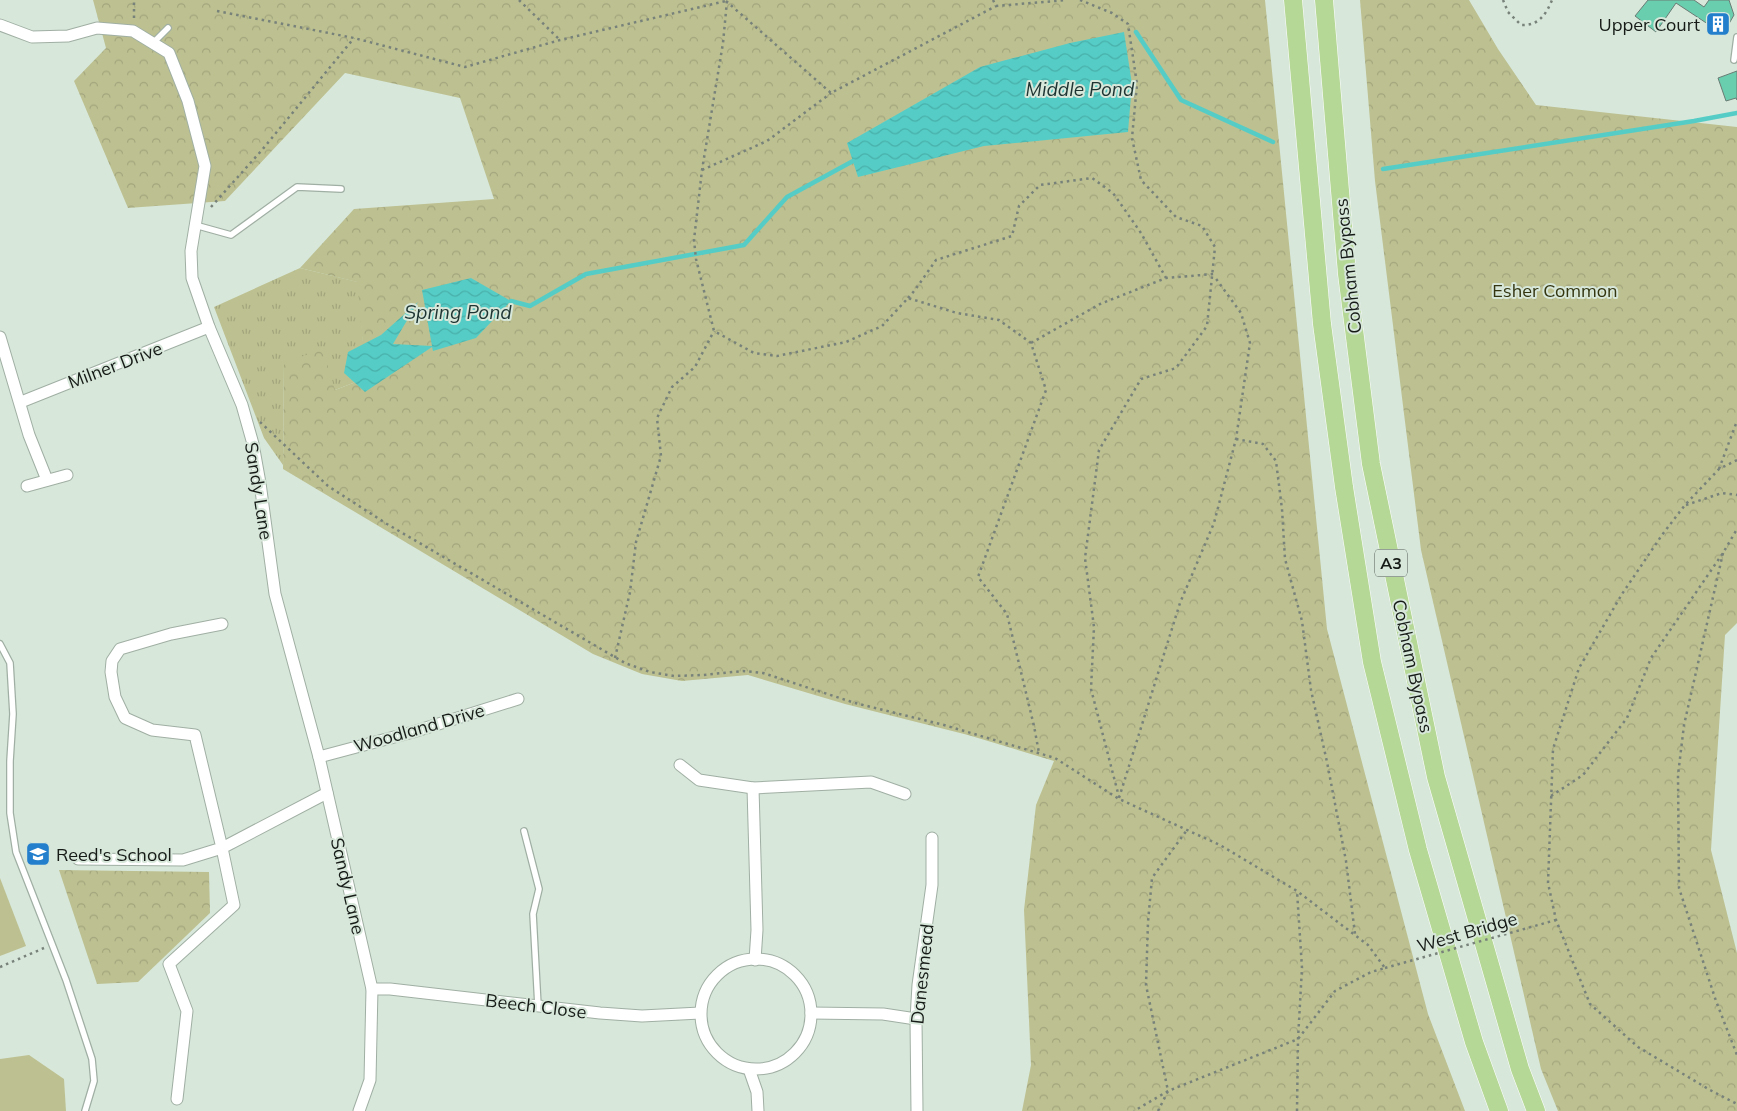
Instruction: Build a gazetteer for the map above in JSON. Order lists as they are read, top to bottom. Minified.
{"streets":{"highway":["Cobham Bypass","A3"],"street":["Milner Drive","Sandy Lane","Woodland Drive","Danesmead","Beech Close"],"path":["West Bridge"]},"crossings":[["Milner Drive","Sandy Lane"],["Sandy Lane","Woodland Drive"],["Sandy Lane","Beech Close"]],"water":["Middle Pond","Spring Pond"],"parks":["Esher Common"],"places":{"building":["Upper Court"],"school or university":["Reed's School"]}}
